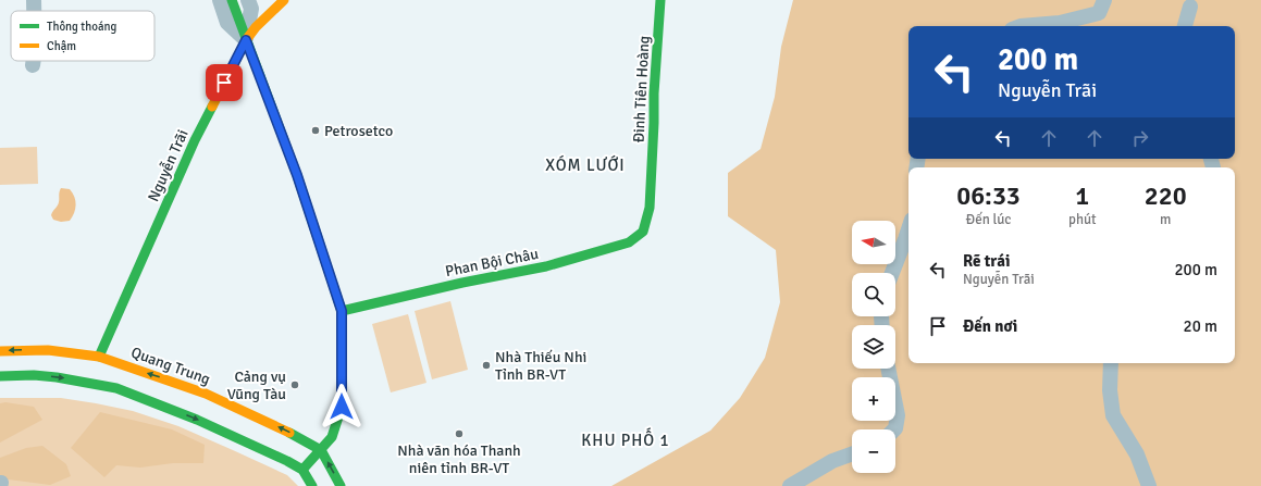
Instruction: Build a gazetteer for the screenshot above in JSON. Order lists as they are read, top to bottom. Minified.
{"streets":{"main road":["Đinh Tiên Hoàng","Nguyễn Trãi","Phan Bội Châu","Quang Trung"]},"crossings":[["Đinh Tiên Hoàng","Phan Bội Châu"],["Nguyễn Trãi","Quang Trung"]],"districts":["XÓM LƯỚI","KHU PHỐ 1"],"places":["Petrosetco","Nhà Thiếu Nhi Tỉnh BR-VT","Cảng vụ Vũng Tàu","Nhà văn hóa Thanh niên tỉnh BR-VT"],"legend":["Thông thoáng","Chậm"],"north":"left","page":{"turn":["200 m","Nguyễn Trãi"],"eta":["06:33","Đến lúc","1","phút","220","m"],"map_buttons":["+","−"],"list":[{"name":"Rẽ trái","note":"Nguyễn Trãi","value":"200 m"},{"name":"Đến nơi","value":"20 m"}]}}
